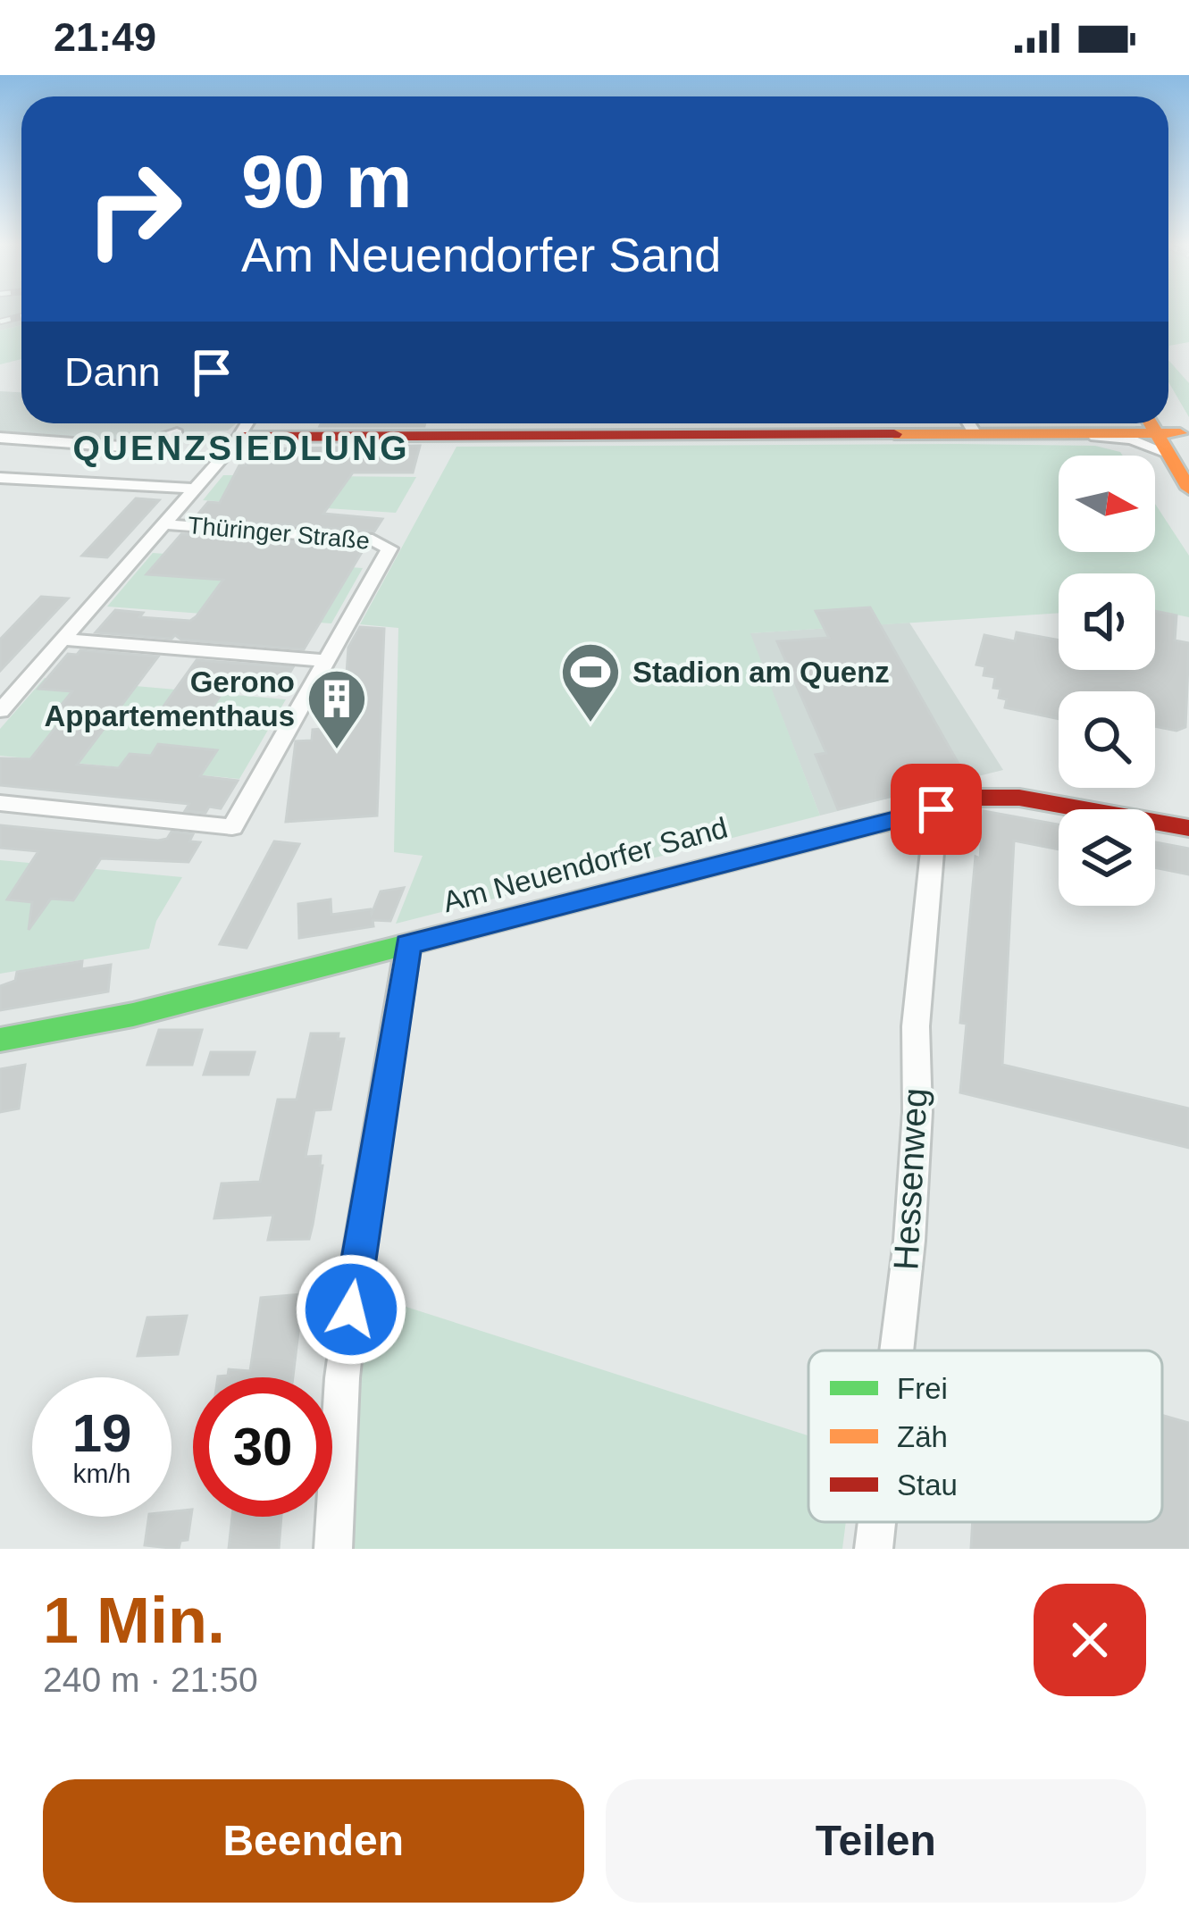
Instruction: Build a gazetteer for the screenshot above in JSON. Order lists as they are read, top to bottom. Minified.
{"streets":{"street":["Thüringer Straße","Am Neuendorfer Sand","Hessenweg"]},"crossings":[["Am Neuendorfer Sand","Hessenweg"]],"districts":["QUENZSIEDLUNG"],"places":{"sports":["Stadion am Quenz"],"building":["Gerono Appartementhaus"]},"legend":["Frei","Zäh","Stau"],"north":"right","page":{"status":"21:49","turn":["90 m","Am Neuendorfer Sand"],"then":"Dann","speed":"19 km/h","limit":"30","heading":["1 Min.","240 m · 21:50"],"buttons":["Beenden","Teilen"]}}
